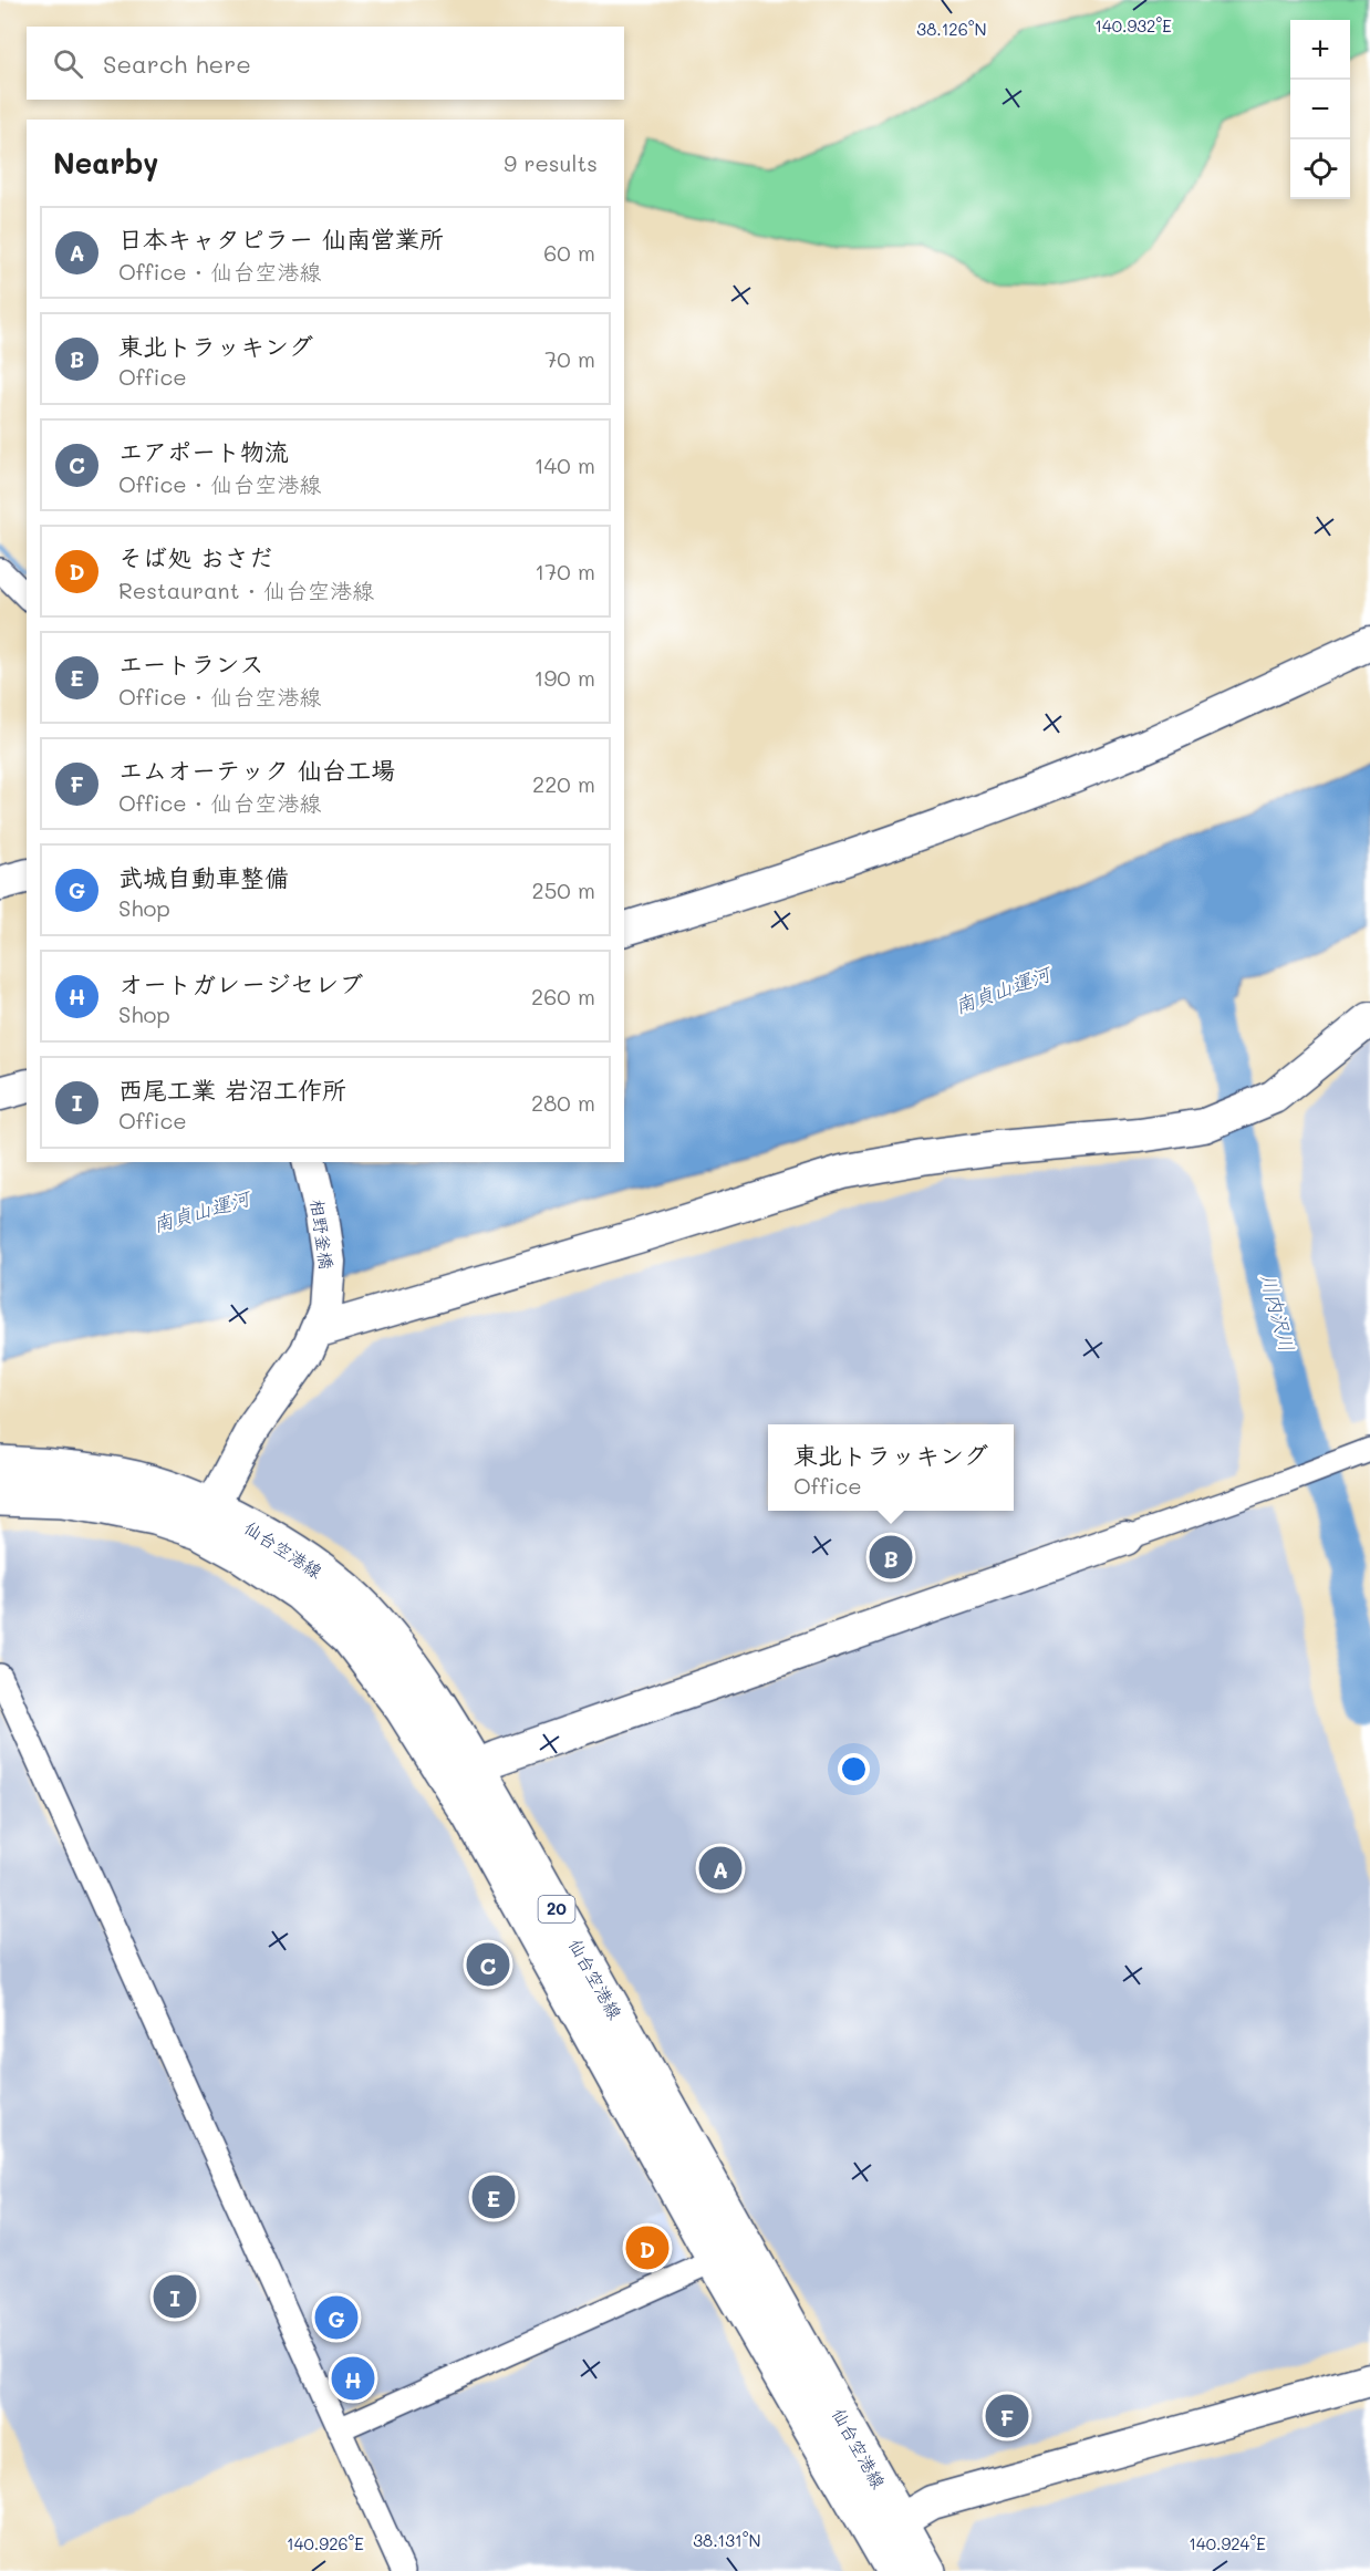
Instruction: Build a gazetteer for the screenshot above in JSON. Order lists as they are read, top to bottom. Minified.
{"streets":{"main road":["仙台空港線","20"],"street":["相野釜橋"]},"water":["南貞山運河","川内沢川"],"page":{"map_buttons":["+","−"],"search":"Search here","heading":["Nearby","9 results"],"list":[{"mark":"A","name":"日本キャタピラー 仙南営業所","note":"Office · 仙台空港線","value":"60 m"},{"mark":"B","name":"東北トラッキング","note":"Office","value":"70 m"},{"mark":"C","name":"エアポート物流","note":"Office · 仙台空港線","value":"140 m"},{"mark":"D","name":"そば処 おさだ","note":"Restaurant · 仙台空港線","value":"170 m"},{"mark":"E","name":"エートランス","note":"Office · 仙台空港線","value":"190 m"},{"mark":"F","name":"エムオーテック 仙台工場","note":"Office · 仙台空港線","value":"220 m"},{"mark":"G","name":"武城自動車整備","note":"Shop","value":"250 m"},{"mark":"H","name":"オートガレージセレブ","note":"Shop","value":"260 m"},{"mark":"I","name":"西尾工業 岩沼工作所","note":"Office","value":"280 m"}],"popup":["東北トラッキング","Office"],"pins":["B","A","C","E","D","I","G","H","F"]},"coordinates":["140.932°E","38.126°N","38.131°N","140.926°E","140.924°E"]}
